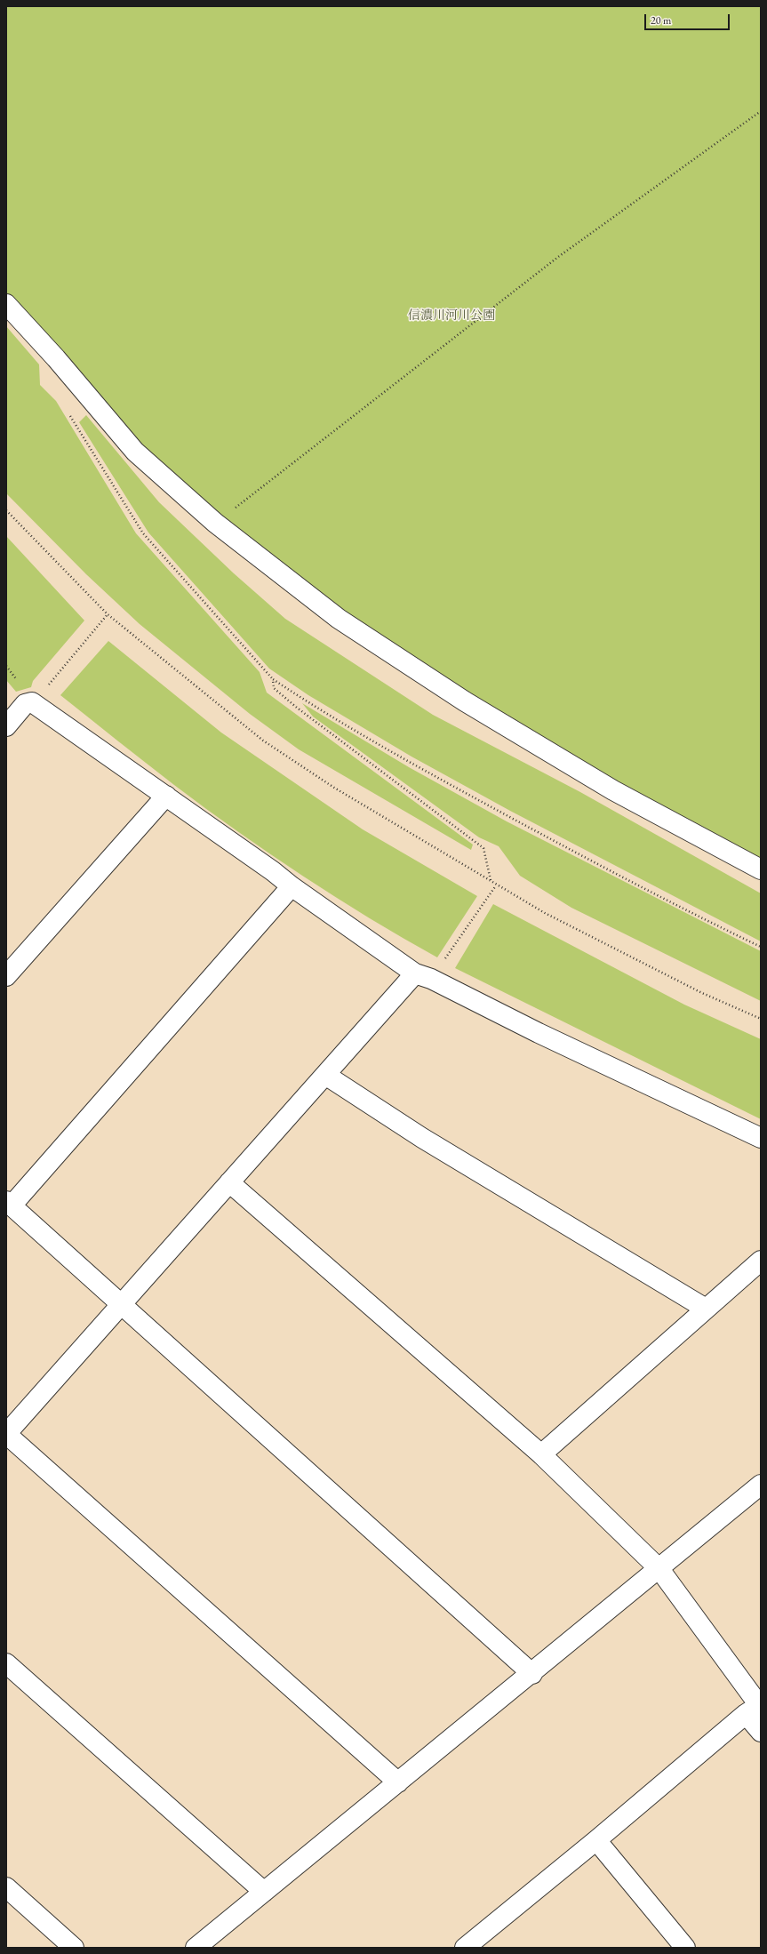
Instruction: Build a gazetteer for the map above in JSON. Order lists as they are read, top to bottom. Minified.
{"parks":["信濃川河川公園"],"scale_bar":"20 m"}
